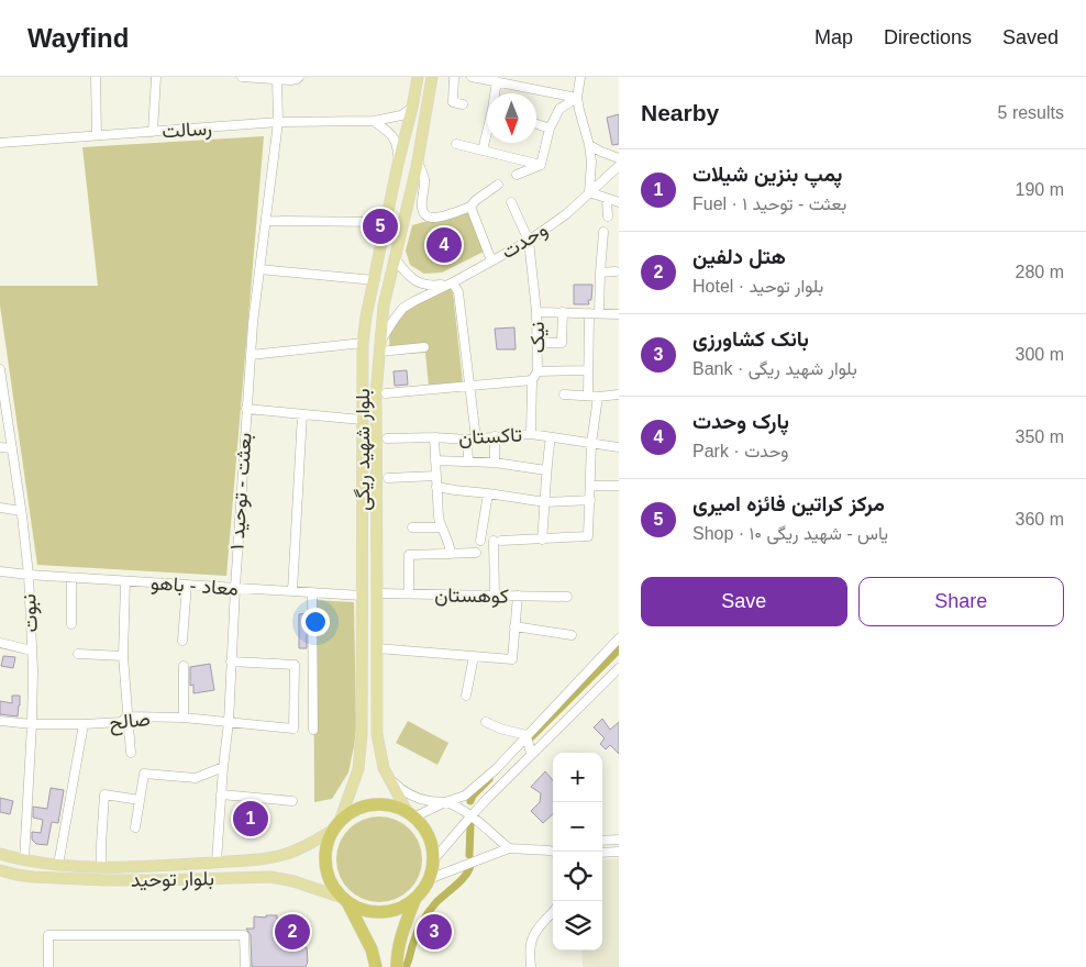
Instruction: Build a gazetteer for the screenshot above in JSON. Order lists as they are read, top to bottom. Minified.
{"streets":{"main road":["بلوار شهید ریگی","بلوار توحید"],"street":["رسالت","وحدت","نیک","تاکستان","بعثت - توحید ۱","معاد - باهو","کوهستان","نبوت","صالح"]},"crossings":[["رسالت","بلوار شهید ریگی"],["رسالت","بعثت - توحید ۱"],["وحدت","نیک"],["وحدت","بلوار شهید ریگی"],["نیک","تاکستان"],["بلوار شهید ریگی","معاد - باهو"],["بلوار شهید ریگی","کوهستان"],["بلوار شهید ریگی","بلوار توحید"],["بعثت - توحید ۱","معاد - باهو"],["بعثت - توحید ۱","صالح"],["بعثت - توحید ۱","بلوار توحید"],["معاد - باهو","نبوت"],["نبوت","صالح"],["نبوت","بلوار توحید"]],"north":"bottom","page":{"header":"Wayfind","nav":["Map","Directions","Saved"],"heading":["Nearby","5 results"],"list":[{"mark":"1","name":"پمپ بنزین شیلات","note":"Fuel · بعثت - توحید ۱","value":"190 m"},{"mark":"2","name":"هتل دلفین","note":"Hotel · بلوار توحید","value":"280 m"},{"mark":"3","name":"بانک کشاورزی","note":"Bank · بلوار شهید ریگی","value":"300 m"},{"mark":"4","name":"پارک وحدت","note":"Park · وحدت","value":"350 m"},{"mark":"5","name":"مرکز کراتین فائزه امیری","note":"Shop · یاس - شهید ریگی ۱۰","value":"360 m"}],"pins":["5","4","1","2","3"],"buttons":["Save","Share"],"map_buttons":["+","−"]}}
